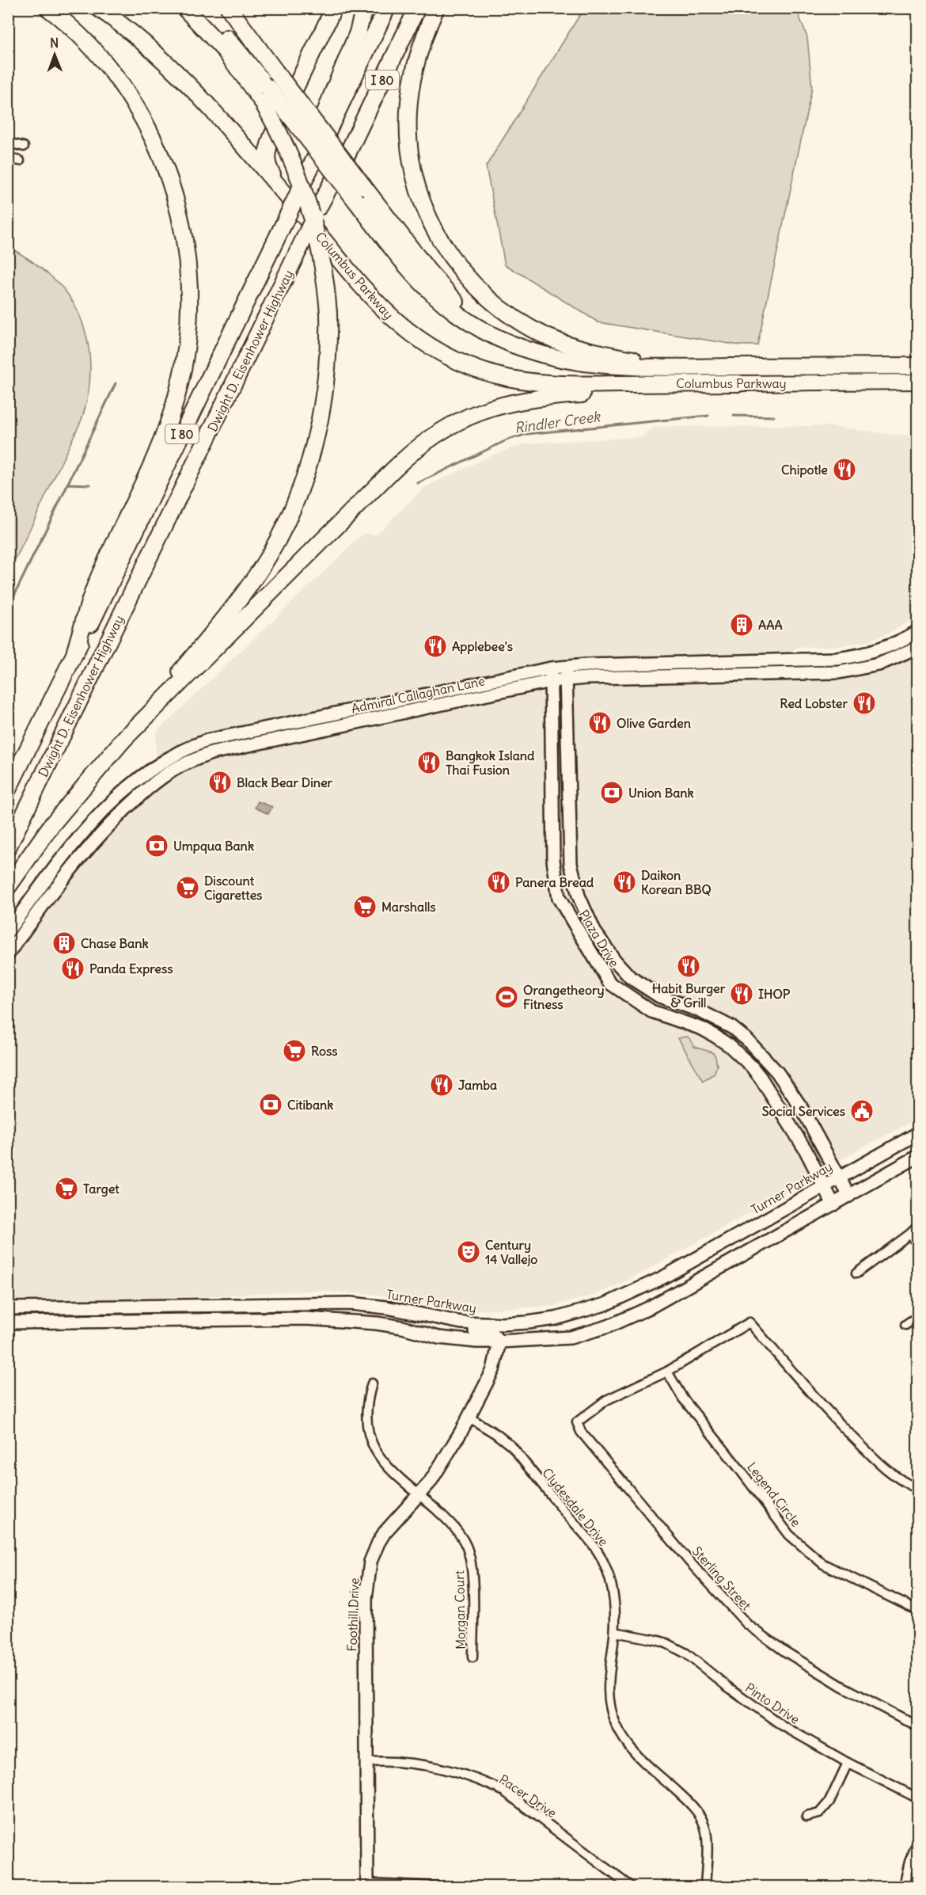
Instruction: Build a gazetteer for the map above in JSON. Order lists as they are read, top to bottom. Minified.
{"streets":{"highway":["I 80","Columbus Parkway","Dwight D. Eisenhower Highway"],"street":["Admiral Callaghan Lane","Plaza Drive","Turner Parkway","Legend Circle","Clydesdale Drive","Sterling Street","Morgan Court","Foothill Drive","Pinto Drive","Pacer Drive"]},"crossings":[["Columbus Parkway","Dwight D. Eisenhower Highway"],["Admiral Callaghan Lane","Plaza Drive"],["Plaza Drive","Turner Parkway"],["Legend Circle","Sterling Street"],["Clydesdale Drive","Foothill Drive"],["Clydesdale Drive","Pinto Drive"],["Morgan Court","Foothill Drive"],["Foothill Drive","Pacer Drive"]],"water":["Rindler Creek"],"places":{"restaurant":["Chipotle","Applebee's","Red Lobster","Olive Garden","Bangkok Island Thai Fusion","Black Bear Diner","Panera Bread","Daikon Korean BBQ","Habit Burger & Grill","Panda Express","IHOP","Jamba"],"building":["AAA","Chase Bank"],"bank":["Union Bank","Umpqua Bank","Citibank"],"supermarket":["Discount Cigarettes","Marshalls","Ross","Target"],"sports":["Orangetheory Fitness"],"public building":["Social Services"],"theatre":["Century 14 Vallejo"]},"north":"top"}
